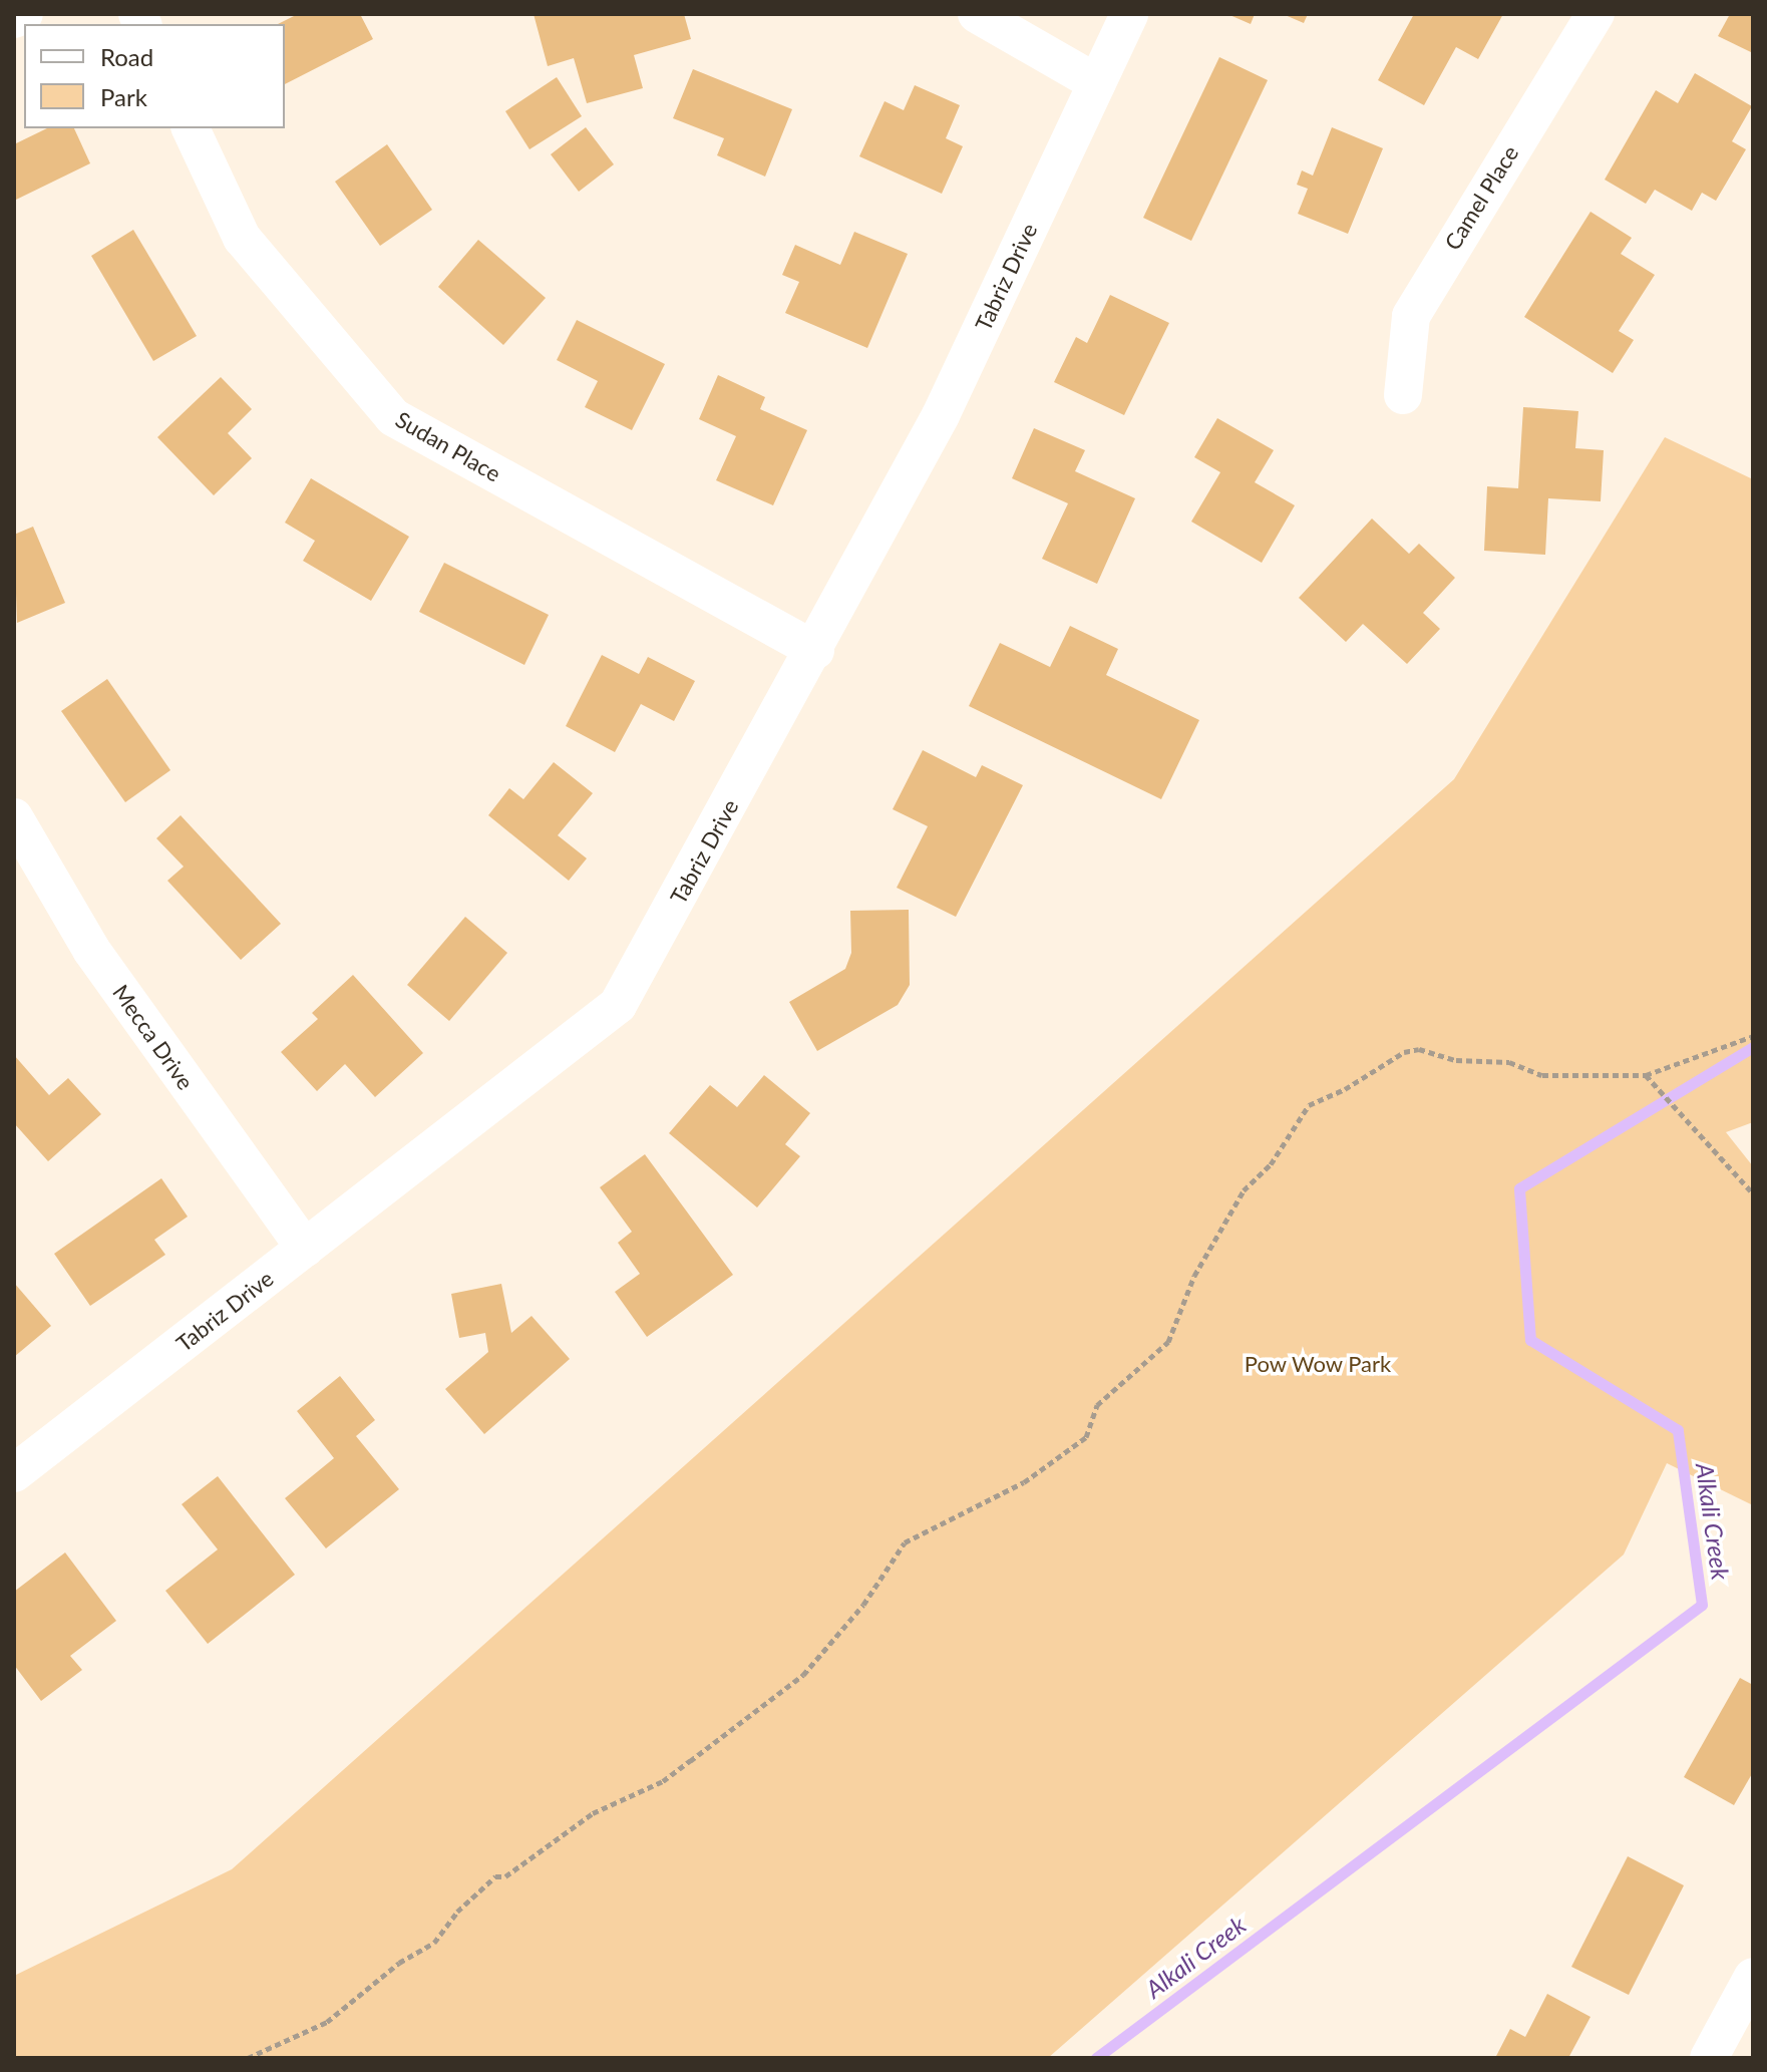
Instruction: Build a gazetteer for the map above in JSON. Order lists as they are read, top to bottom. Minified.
{"streets":{"street":["Camel Place","Tabriz Drive","Sudan Place","Mecca Drive"]},"crossings":[["Tabriz Drive","Sudan Place"],["Tabriz Drive","Mecca Drive"]],"water":["Alkali Creek"],"parks":["Pow Wow Park"],"legend":["Road","Park"]}
